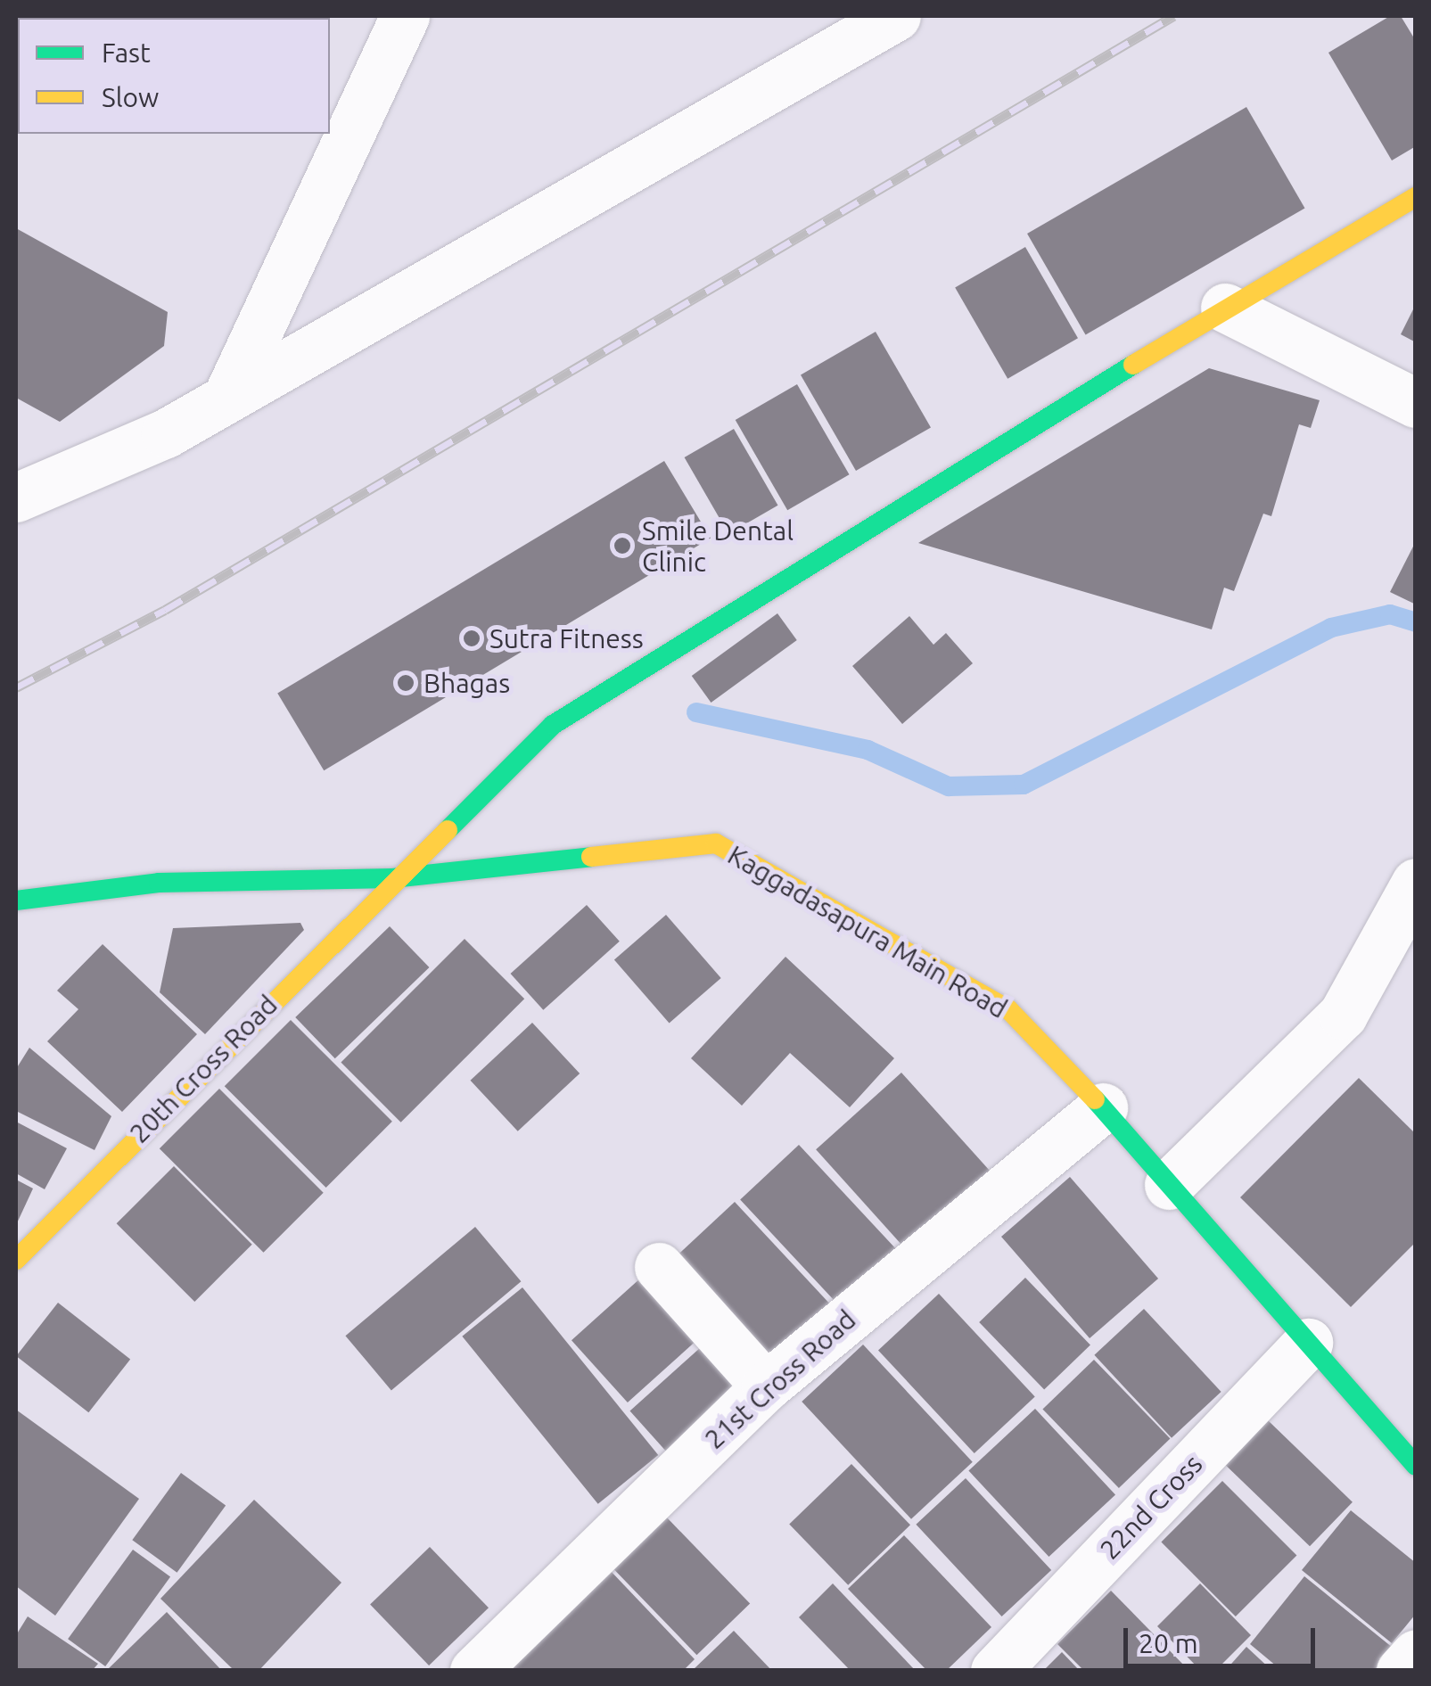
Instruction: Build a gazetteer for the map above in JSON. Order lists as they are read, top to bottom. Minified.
{"streets":{"street":["Kaggadasapura Main Road","20th Cross Road","21st Cross Road","22nd Cross"]},"crossings":[["Kaggadasapura Main Road","20th Cross Road"],["Kaggadasapura Main Road","21st Cross Road"],["Kaggadasapura Main Road","22nd Cross"]],"places":["Smile Dental Clinic","Sutra Fitness","Bhagas"],"legend":["Fast","Slow"],"scale_bar":"20 m"}
